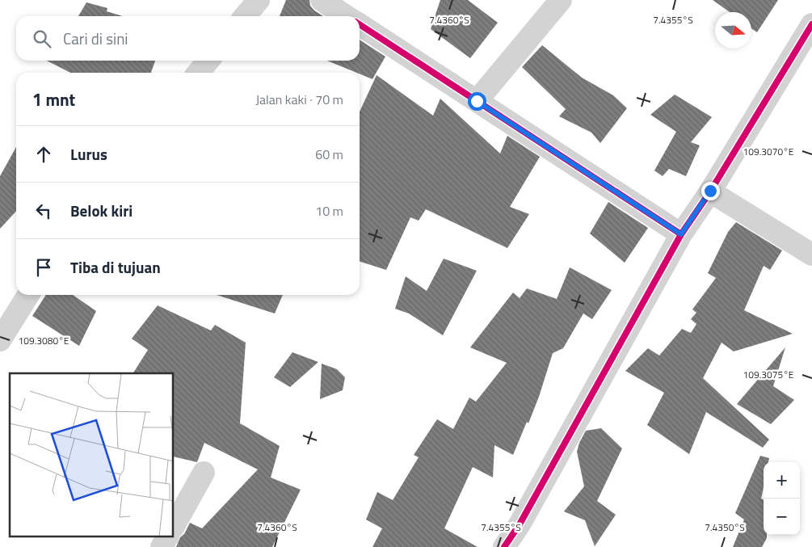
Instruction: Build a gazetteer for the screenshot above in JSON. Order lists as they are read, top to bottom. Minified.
{"north":"right","page":{"search":"Cari di sini","heading":["1 mnt","Jalan kaki · 70 m"],"list":[["Lurus","60 m"],["Belok kiri","10 m"],"Tiba di tujuan"],"map_buttons":["+","−"]},"coordinates":["7.4360°S","7.4355°S","109.3070°E","109.3080°E","109.3075°E","7.4350°S"]}
